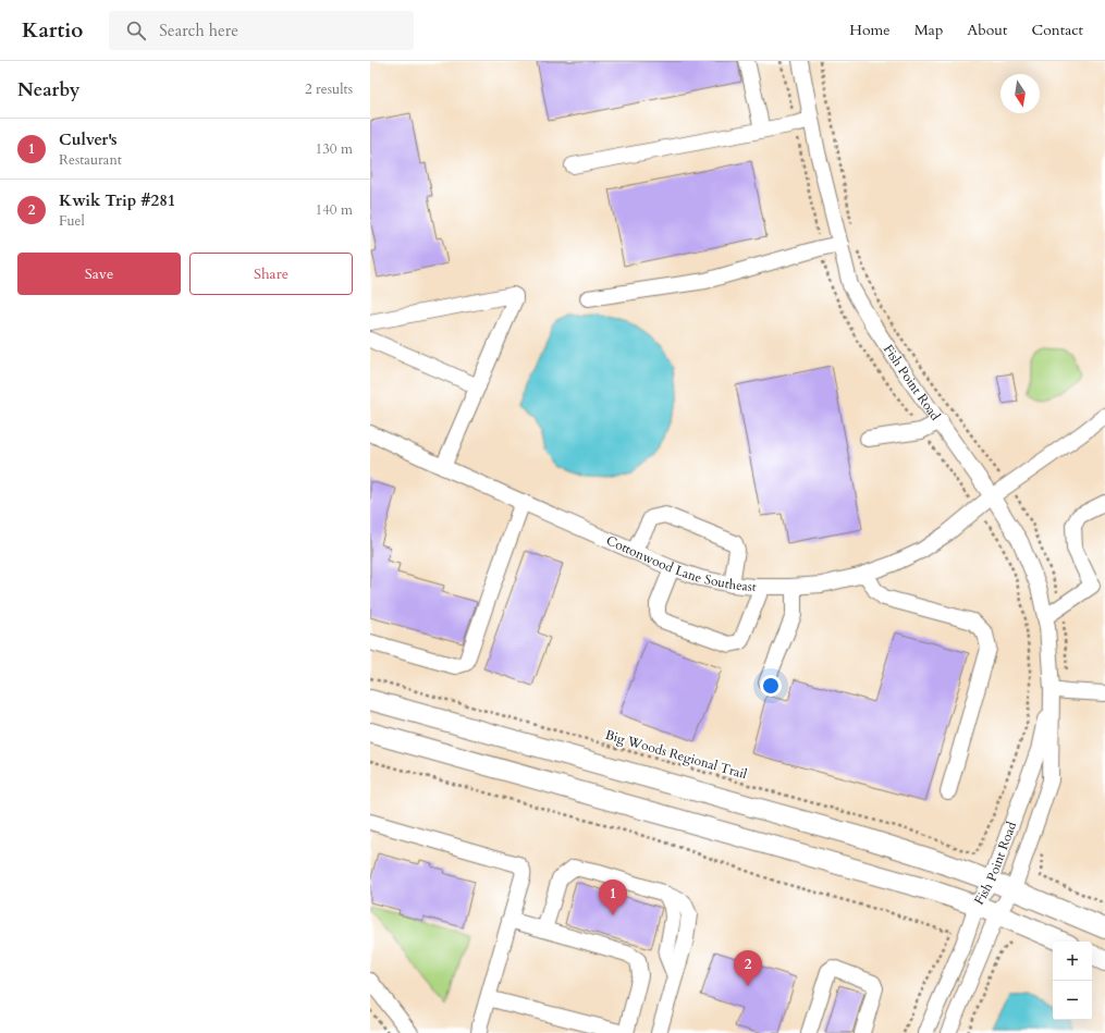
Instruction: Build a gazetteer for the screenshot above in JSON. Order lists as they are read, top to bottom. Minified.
{"streets":{"street":["Fish Point Road","Cottonwood Lane Southeast"],"path":["Big Woods Regional Trail"]},"crossings":[["Fish Point Road","Cottonwood Lane Southeast"],["Cottonwood Lane Southeast","Big Woods Regional Trail"]],"north":"bottom","page":{"header":"Kartio","search":"Search here","nav":["Home","Map","About","Contact"],"heading":["Nearby","2 results"],"list":[{"mark":"1","name":"Culver's","note":"Restaurant","value":"130 m"},{"mark":"2","name":"Kwik Trip #281","note":"Fuel","value":"140 m"}],"buttons":["Save","Share"],"pins":["1","2"],"map_buttons":["+","−"]}}
